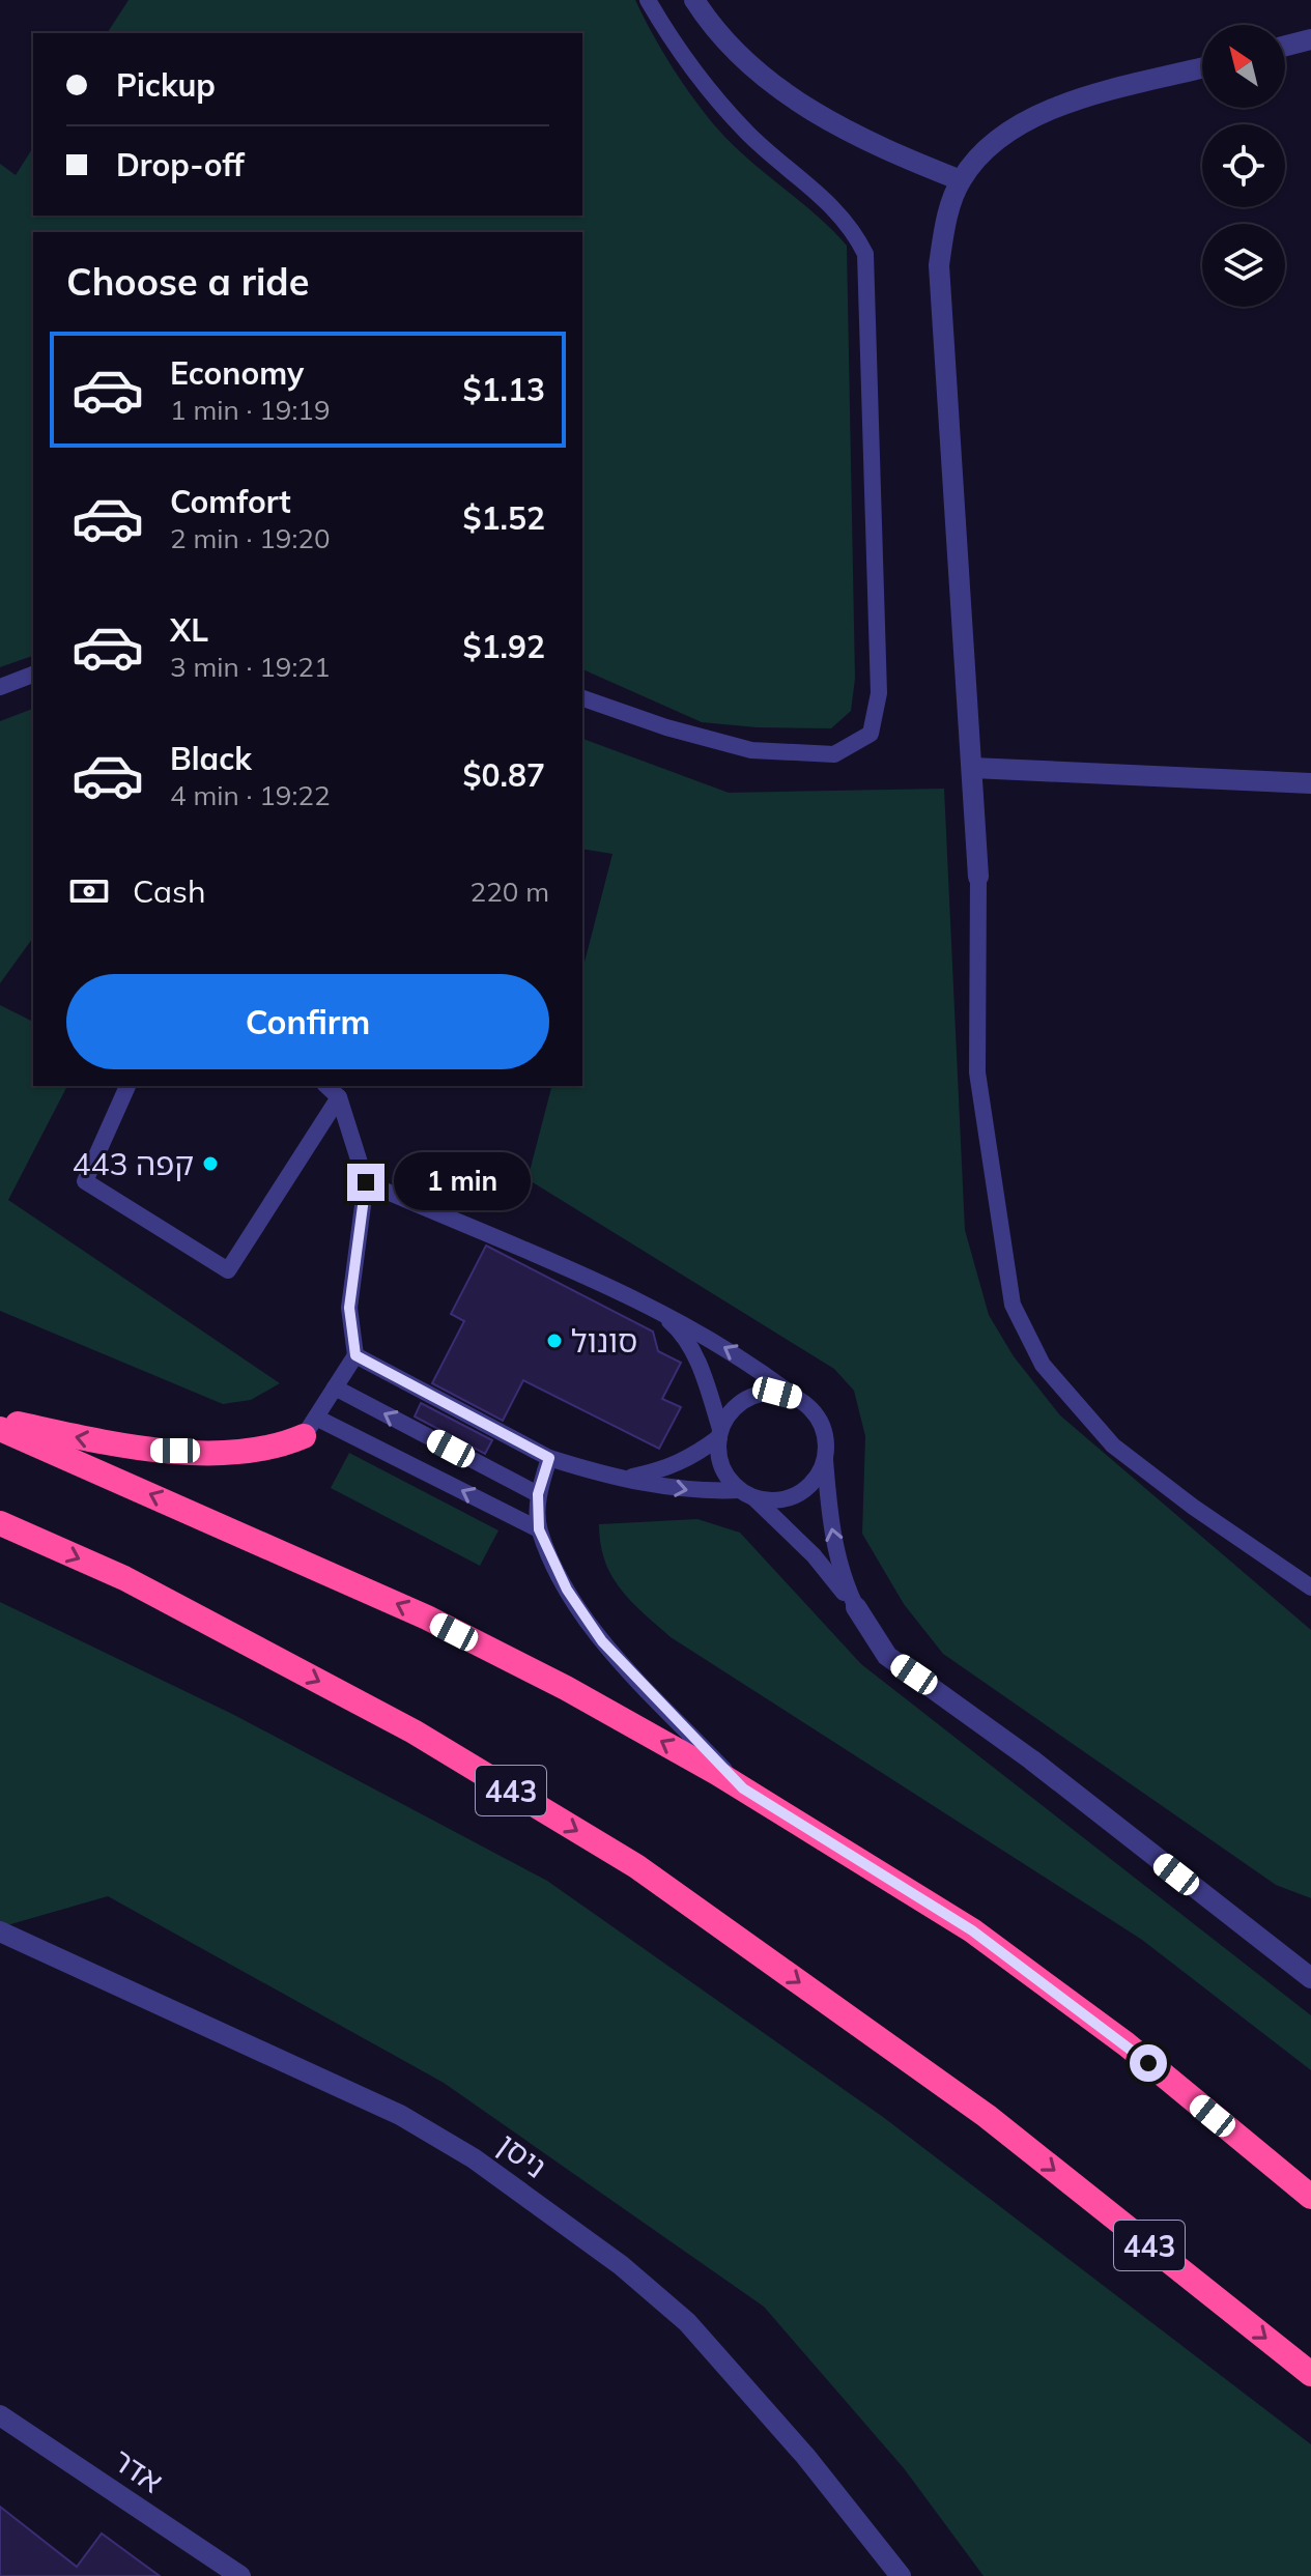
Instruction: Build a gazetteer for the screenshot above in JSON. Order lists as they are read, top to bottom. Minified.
{"streets":{"highway":["443"],"street":["ניסן","אדר"]},"places":["קפה 443","סונול"],"north":"top left","page":{"banner":["Pickup","Drop-off"],"heading":"Choose a ride","list":[{"name":"Economy","note":"1 min · 19:19","value":"$1.13"},{"name":"Comfort","note":"2 min · 19:20","value":"$1.52"},{"name":"XL","note":"3 min · 19:21","value":"$1.92"},{"name":"Black","note":"4 min · 19:22","value":"$0.87"}],"pay":["Cash","220 m"],"buttons":"Confirm","bubble":"1 min"}}
